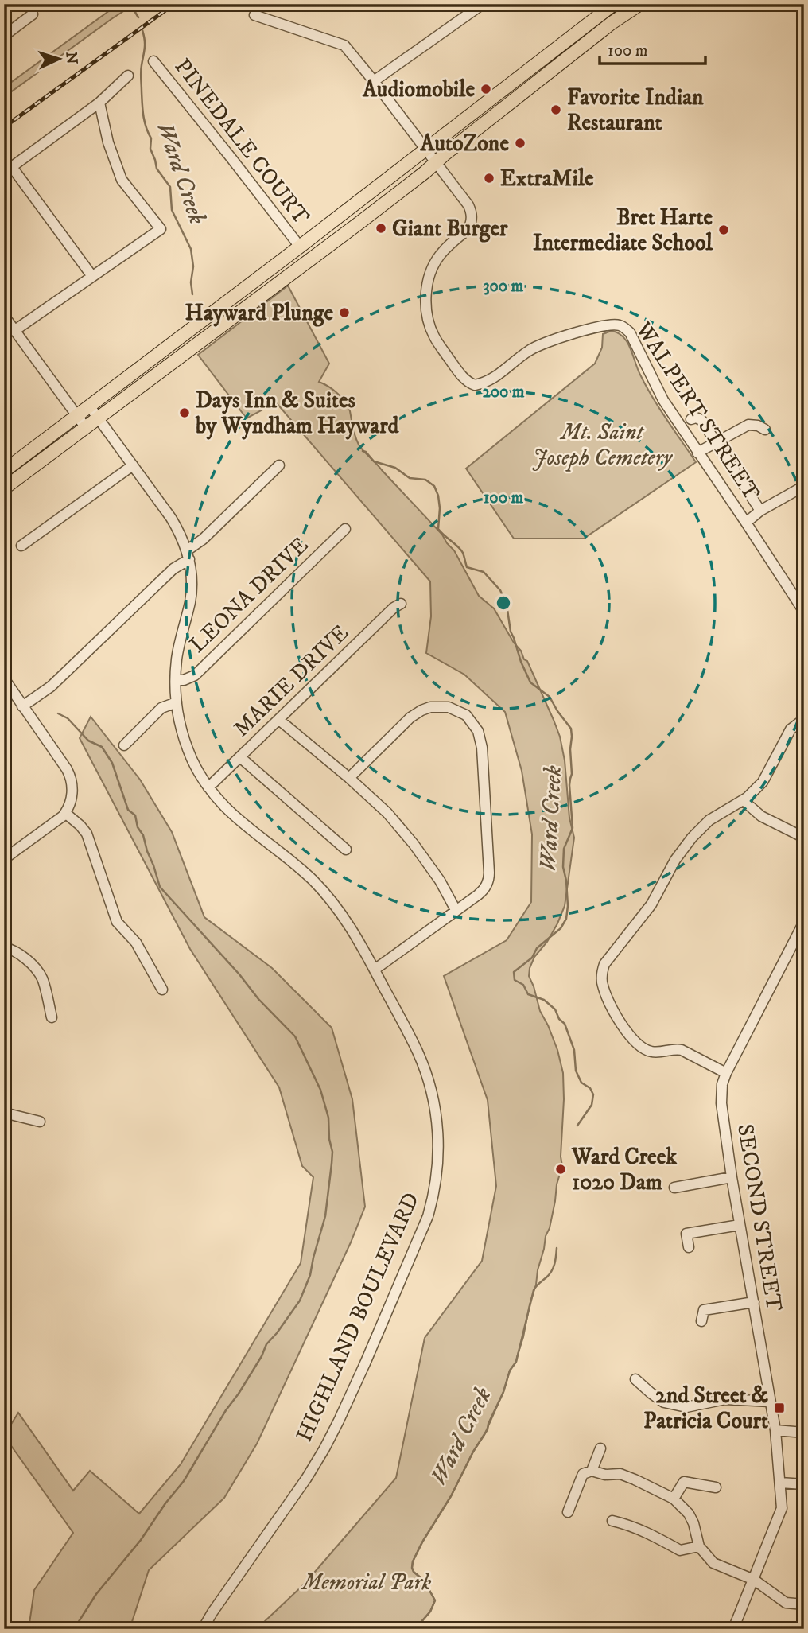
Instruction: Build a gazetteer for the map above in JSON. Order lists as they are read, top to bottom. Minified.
{"streets":{"street":["PINEDALE COURT","WALPERT STREET","LEONA DRIVE","MARIE DRIVE","SECOND STREET","HIGHLAND BOULEVARD"]},"crossings":[["LEONA DRIVE","HIGHLAND BOULEVARD"],["MARIE DRIVE","HIGHLAND BOULEVARD"]],"water":["Ward Creek"],"parks":["Mt. Saint Joseph Cemetery","Memorial Park"],"places":{"other":["Audiomobile","Favorite Indian Restaurant","AutoZone","ExtraMile","Giant Burger","Bret Harte Intermediate School","Hayward Plunge","Days Inn & Suites by Wyndham Hayward","Ward Creek 1020 Dam"],"transit":["2nd Street & Patricia Court"]},"scale_bar":"100 m","north":"right","rings":["300 m","200 m","100 m"]}
